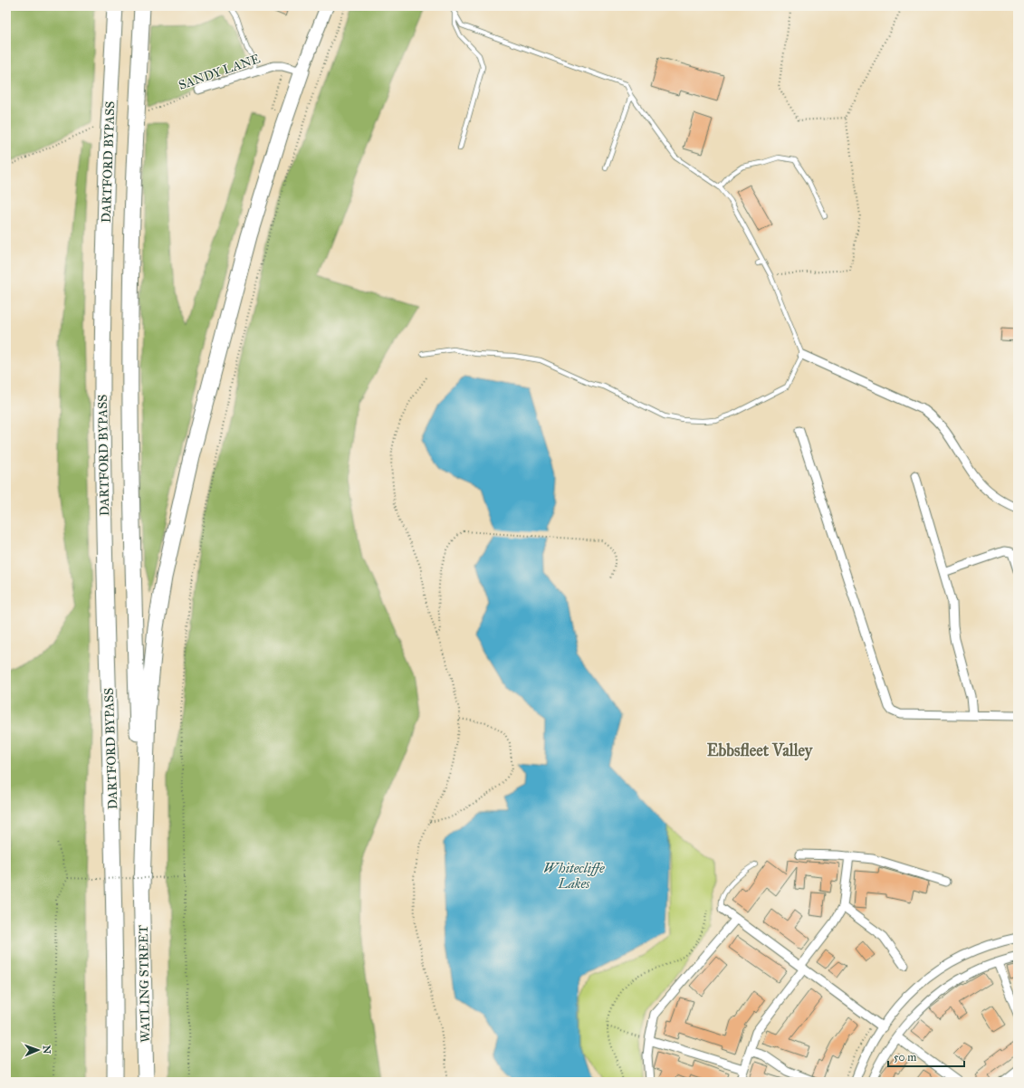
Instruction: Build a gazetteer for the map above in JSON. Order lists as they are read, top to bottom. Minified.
{"streets":{"highway":["DARTFORD BYPASS","WATLING STREET"],"street":["SANDY LANE"]},"crossings":[["DARTFORD BYPASS","WATLING STREET"]],"districts":["Ebbsfleet Valley"],"water":["Whitecliffe Lakes"],"scale_bar":"50 m","north":"right"}
